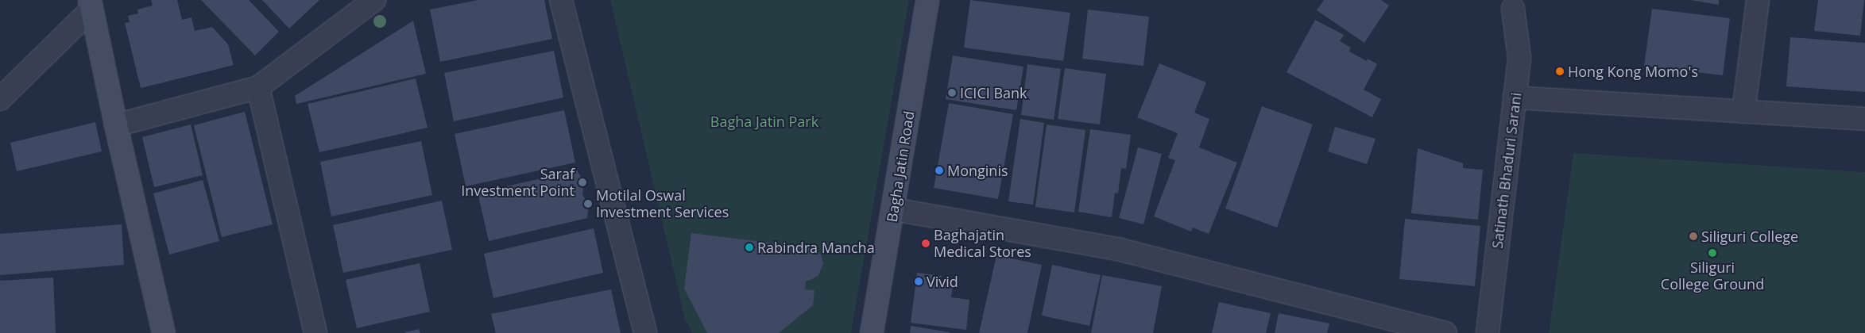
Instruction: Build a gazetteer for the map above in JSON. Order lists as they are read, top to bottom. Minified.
{"streets":{"street":["Bagha Jatin Road","Satinath Bhaduri Sarani"]},"parks":["Bagha Jatin Park"],"places":["Hong Kong Momo's","ICICI Bank","Monginis","Saraf Investment Point","Motilal Oswal Investment Services","Siliguri College","Baghajatin Medical Stores","Rabindra Mancha","Siliguri College Ground","Vivid"]}
